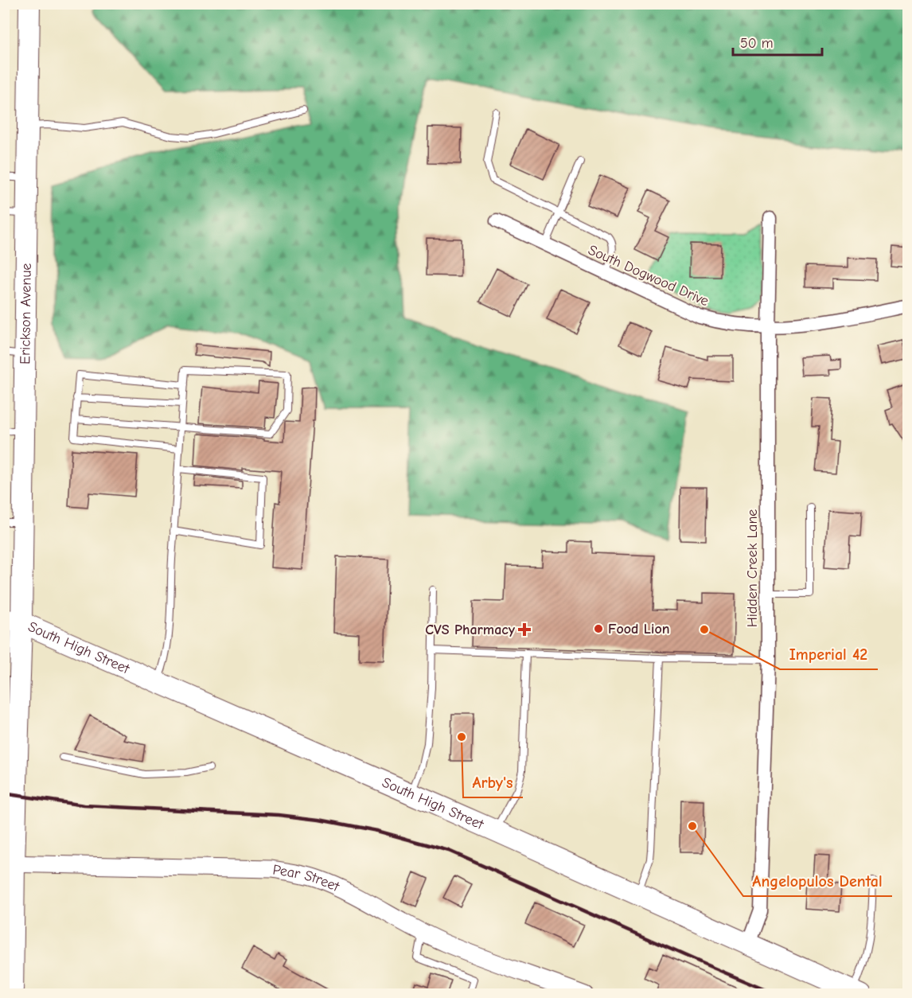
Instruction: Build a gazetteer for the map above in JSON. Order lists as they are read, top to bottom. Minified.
{"streets":{"main road":["Erickson Avenue","South High Street"],"street":["South Dogwood Drive","Hidden Creek Lane","Pear Street"]},"crossings":[["South Dogwood Drive","Hidden Creek Lane"],["Erickson Avenue","South High Street"],["Erickson Avenue","Pear Street"],["Hidden Creek Lane","South High Street"]],"places":{"other":["Food Lion","Imperial 42","Arby's","Angelopulos Dental"],"health":["CVS Pharmacy"]},"scale_bar":"50 m"}
